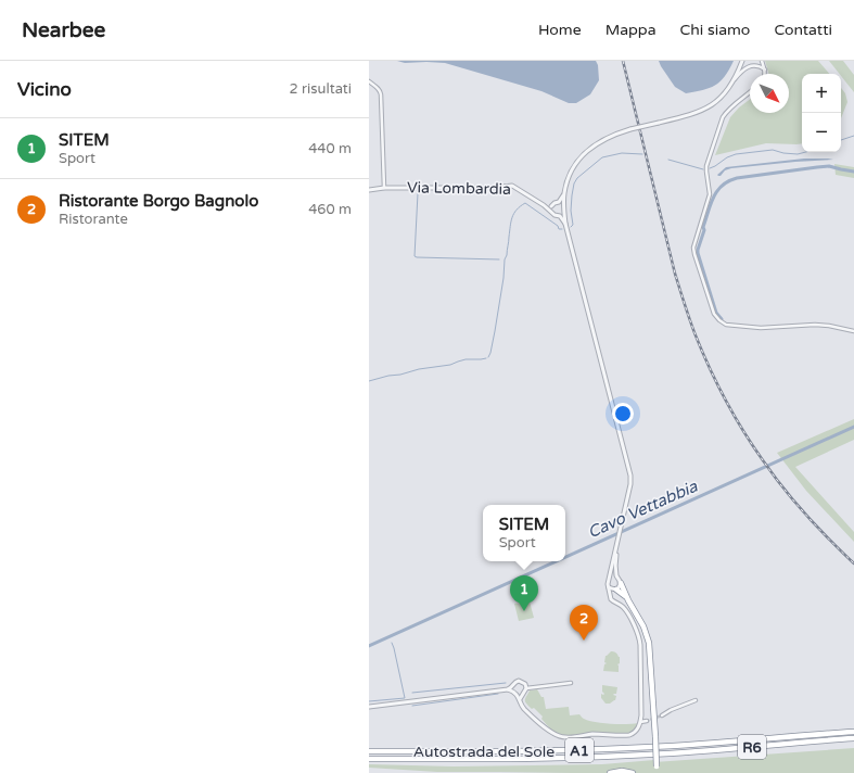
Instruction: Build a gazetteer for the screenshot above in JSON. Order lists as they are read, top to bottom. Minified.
{"streets":{"highway":["R6","A1","Autostrada del Sole"],"street":["Via Lombardia"]},"crossings":[["R6","Autostrada del Sole"]],"water":["Cavo Vettabbia"],"north":"bottom right","page":{"header":"Nearbee","nav":["Home","Mappa","Chi siamo","Contatti"],"heading":["Vicino","2 risultati"],"map_buttons":["+","−"],"list":[{"mark":"1","name":"SITEM","note":"Sport","value":"440 m"},{"mark":"2","name":"Ristorante Borgo Bagnolo","note":"Ristorante","value":"460 m"}],"popup":["SITEM","Sport"],"pins":["1","2"]}}
